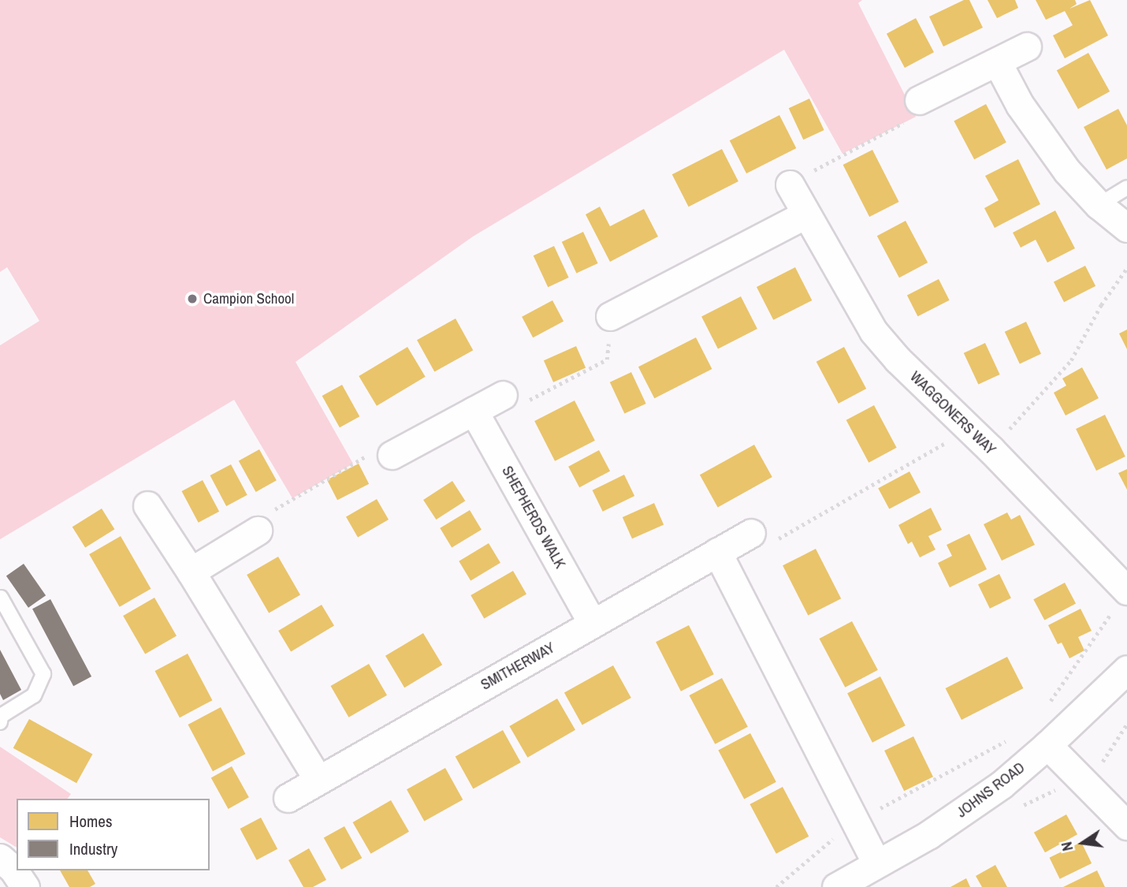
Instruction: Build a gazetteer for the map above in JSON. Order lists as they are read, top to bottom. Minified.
{"streets":{"street":["WAGGONERS WAY","SHEPHERDS WALK","SMITHERWAY","JOHNS ROAD"]},"crossings":[["SHEPHERDS WALK","SMITHERWAY"]],"places":["Campion School"],"legend":["Homes","Industry"],"north":"left"}
